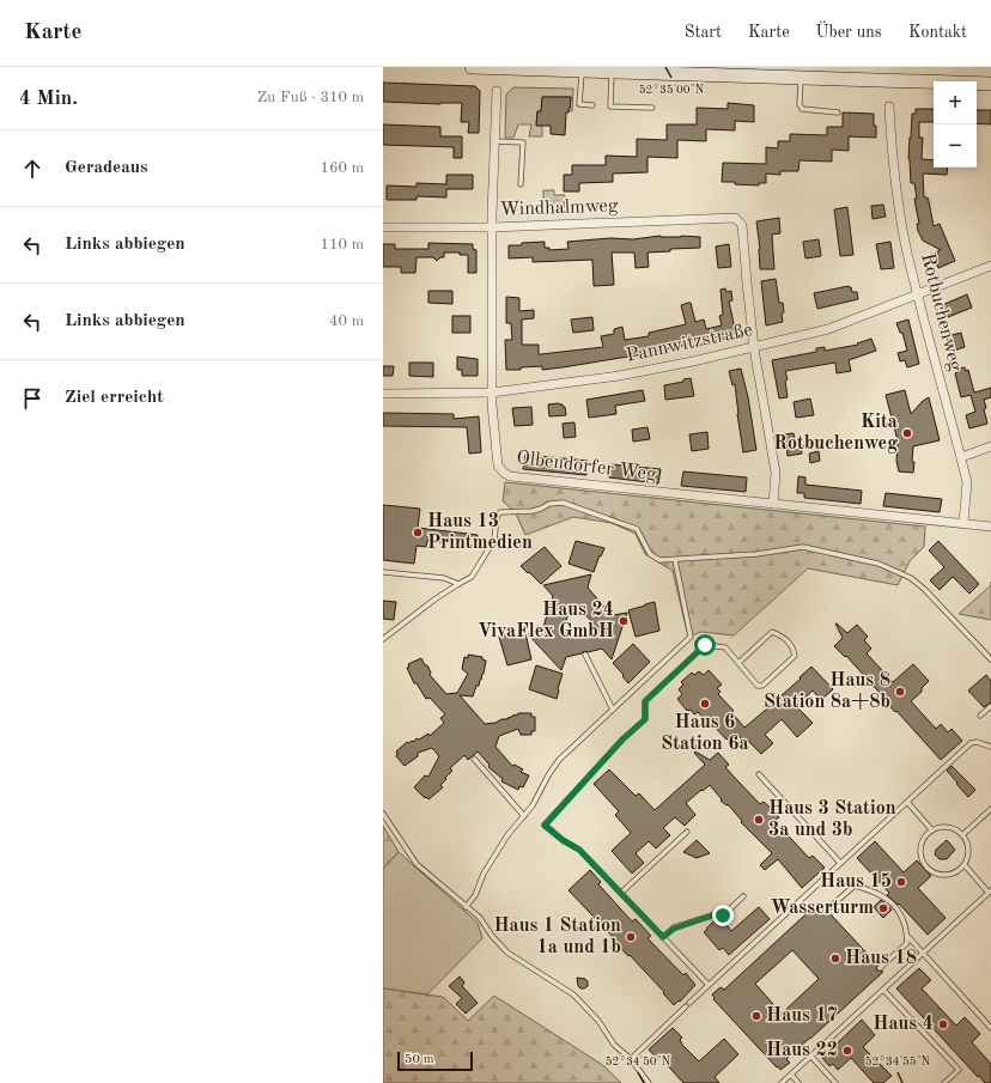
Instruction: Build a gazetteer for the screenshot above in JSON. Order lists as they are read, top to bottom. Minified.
{"streets":{"street":["Windhalmweg","Rotbuchenweg","Pannwitzstraße","Olbendorfer Weg"]},"crossings":[["Windhalmweg","Pannwitzstraße"],["Windhalmweg","Olbendorfer Weg"],["Rotbuchenweg","Pannwitzstraße"],["Rotbuchenweg","Olbendorfer Weg"],["Pannwitzstraße","Olbendorfer Weg"]],"places":["Kita Rotbuchenweg","Haus 13 Printmedien","Haus 24 VivaFlex GmbH","Haus 8 Station 8a+8b","Haus 6 Station 6a","Haus 3 Station 3a und 3b","Haus 15","Wasserturm","Haus 1 Station 1a und 1b","Haus 18","Haus 17","Haus 4","Haus 22"],"scale_bar":"50 m","page":{"header":"Karte","nav":["Start","Karte","Über uns","Kontakt"],"heading":["4 Min.","Zu Fuß · 310 m"],"map_buttons":["+","−"],"list":[["Geradeaus","160 m"],["Links abbiegen","110 m"],["Links abbiegen","40 m"],"Ziel erreicht"],"scale":"50 m"},"coordinates":["52°35'00\"N","52°34'50\"N","52°34'55\"N"]}
